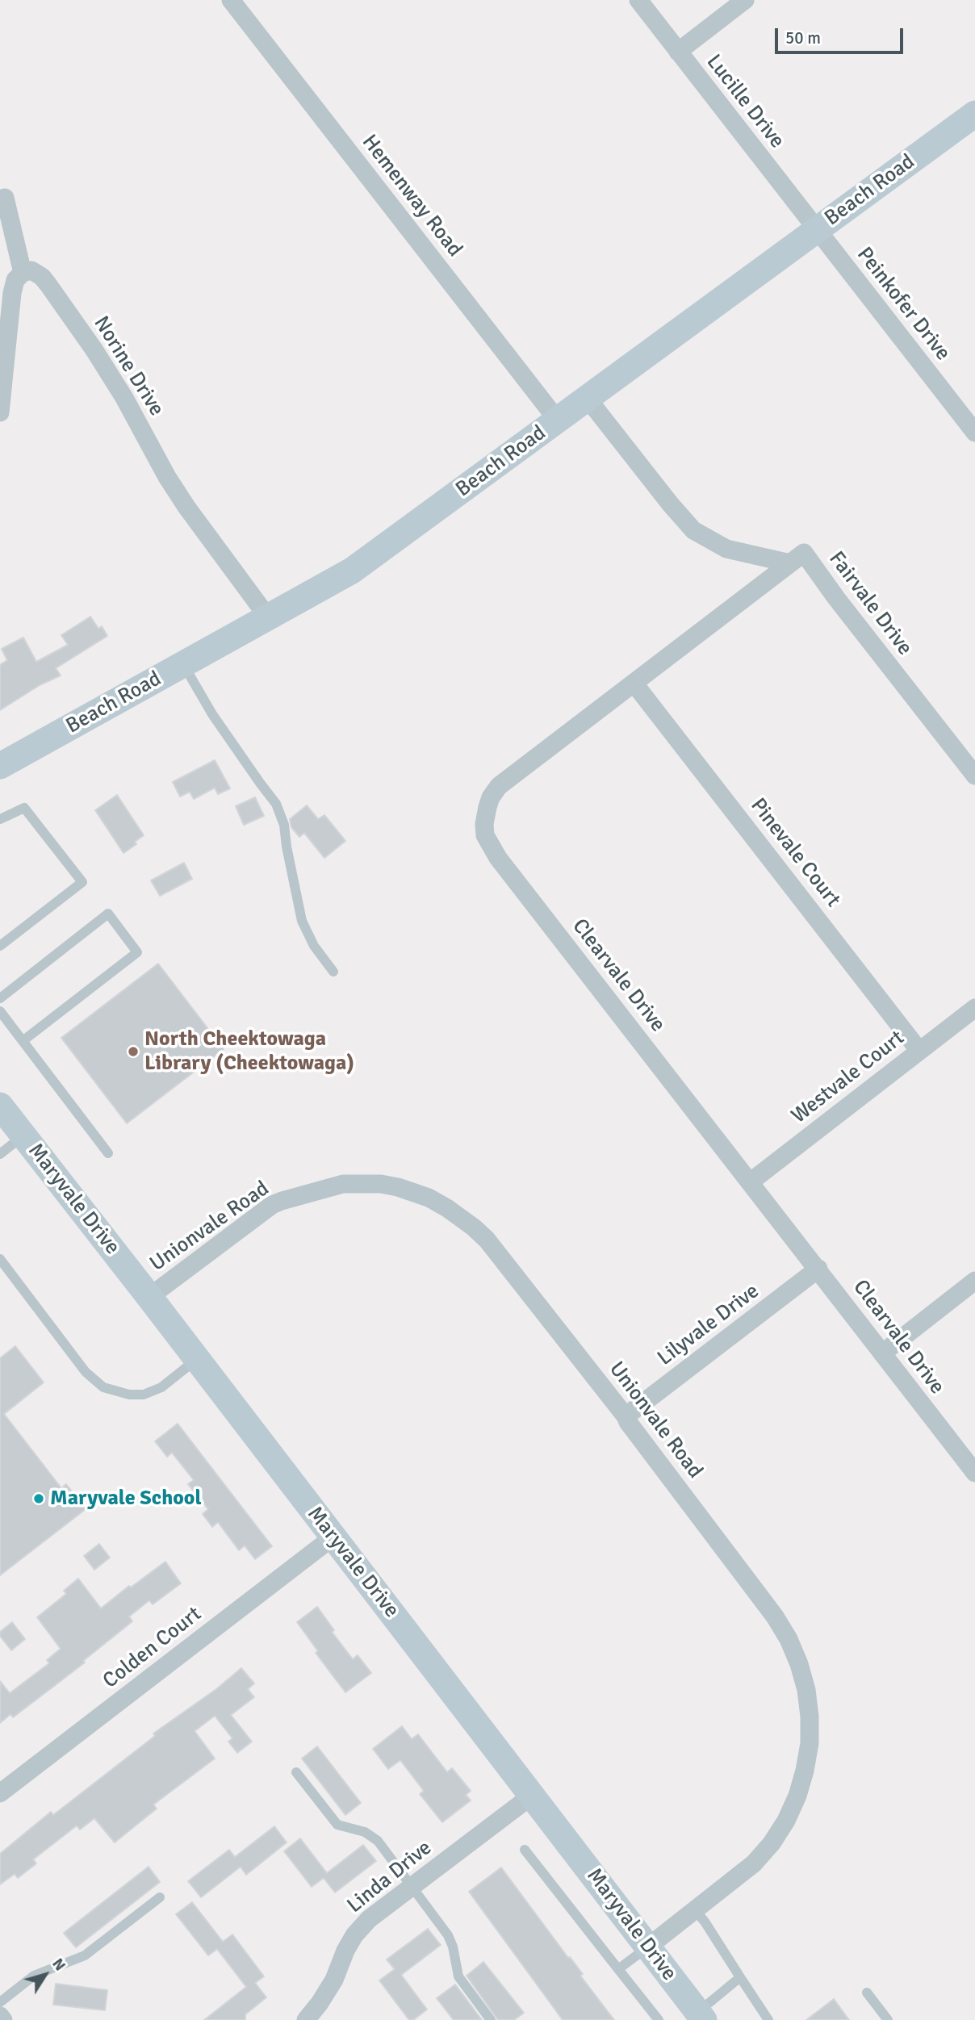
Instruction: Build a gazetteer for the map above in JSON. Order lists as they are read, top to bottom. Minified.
{"streets":{"street":["Lucille Drive","Beach Road","Hemenway Road","Peinkofer Drive","Norine Drive","Fairvale Drive","Pinevale Court","Clearvale Drive","Westvale Court","Maryvale Drive","Unionvale Road","Lilyvale Drive","Colden Court","Linda Drive"]},"crossings":[["Lucille Drive","Beach Road"],["Lucille Drive","Peinkofer Drive"],["Beach Road","Hemenway Road"],["Beach Road","Peinkofer Drive"],["Beach Road","Norine Drive"],["Beach Road","Fairvale Drive"],["Fairvale Drive","Clearvale Drive"],["Pinevale Court","Clearvale Drive"],["Pinevale Court","Westvale Court"],["Clearvale Drive","Westvale Court"],["Clearvale Drive","Lilyvale Drive"],["Maryvale Drive","Unionvale Road"],["Maryvale Drive","Colden Court"],["Maryvale Drive","Linda Drive"],["Unionvale Road","Lilyvale Drive"]],"places":["North Cheektowaga Library (Cheektowaga)","Maryvale School"],"scale_bar":"50 m","north":"top right"}
